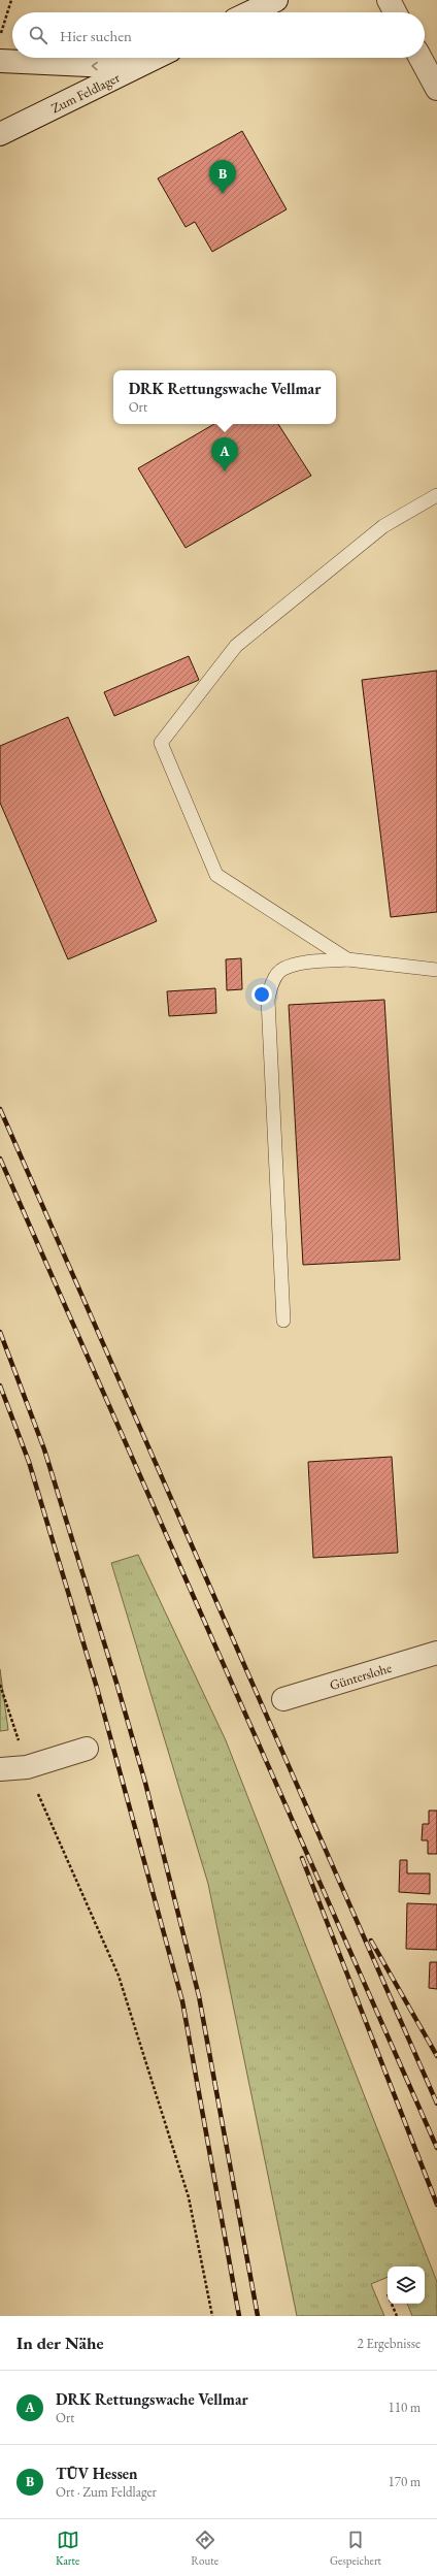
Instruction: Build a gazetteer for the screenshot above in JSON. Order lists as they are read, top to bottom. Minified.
{"streets":{"street":["Zum Feldlager","Günterslohe"]},"page":{"search":"Hier suchen","pins":["B","A"],"popup":["DRK Rettungswache Vellmar","Ort"],"heading":["In der Nähe","2 Ergebnisse"],"list":[{"mark":"A","name":"DRK Rettungswache Vellmar","note":"Ort","value":"110 m"},{"mark":"B","name":"TÜV Hessen","note":"Ort · Zum Feldlager","value":"170 m"}],"nav":["Karte","Route","Gespeichert"]}}
